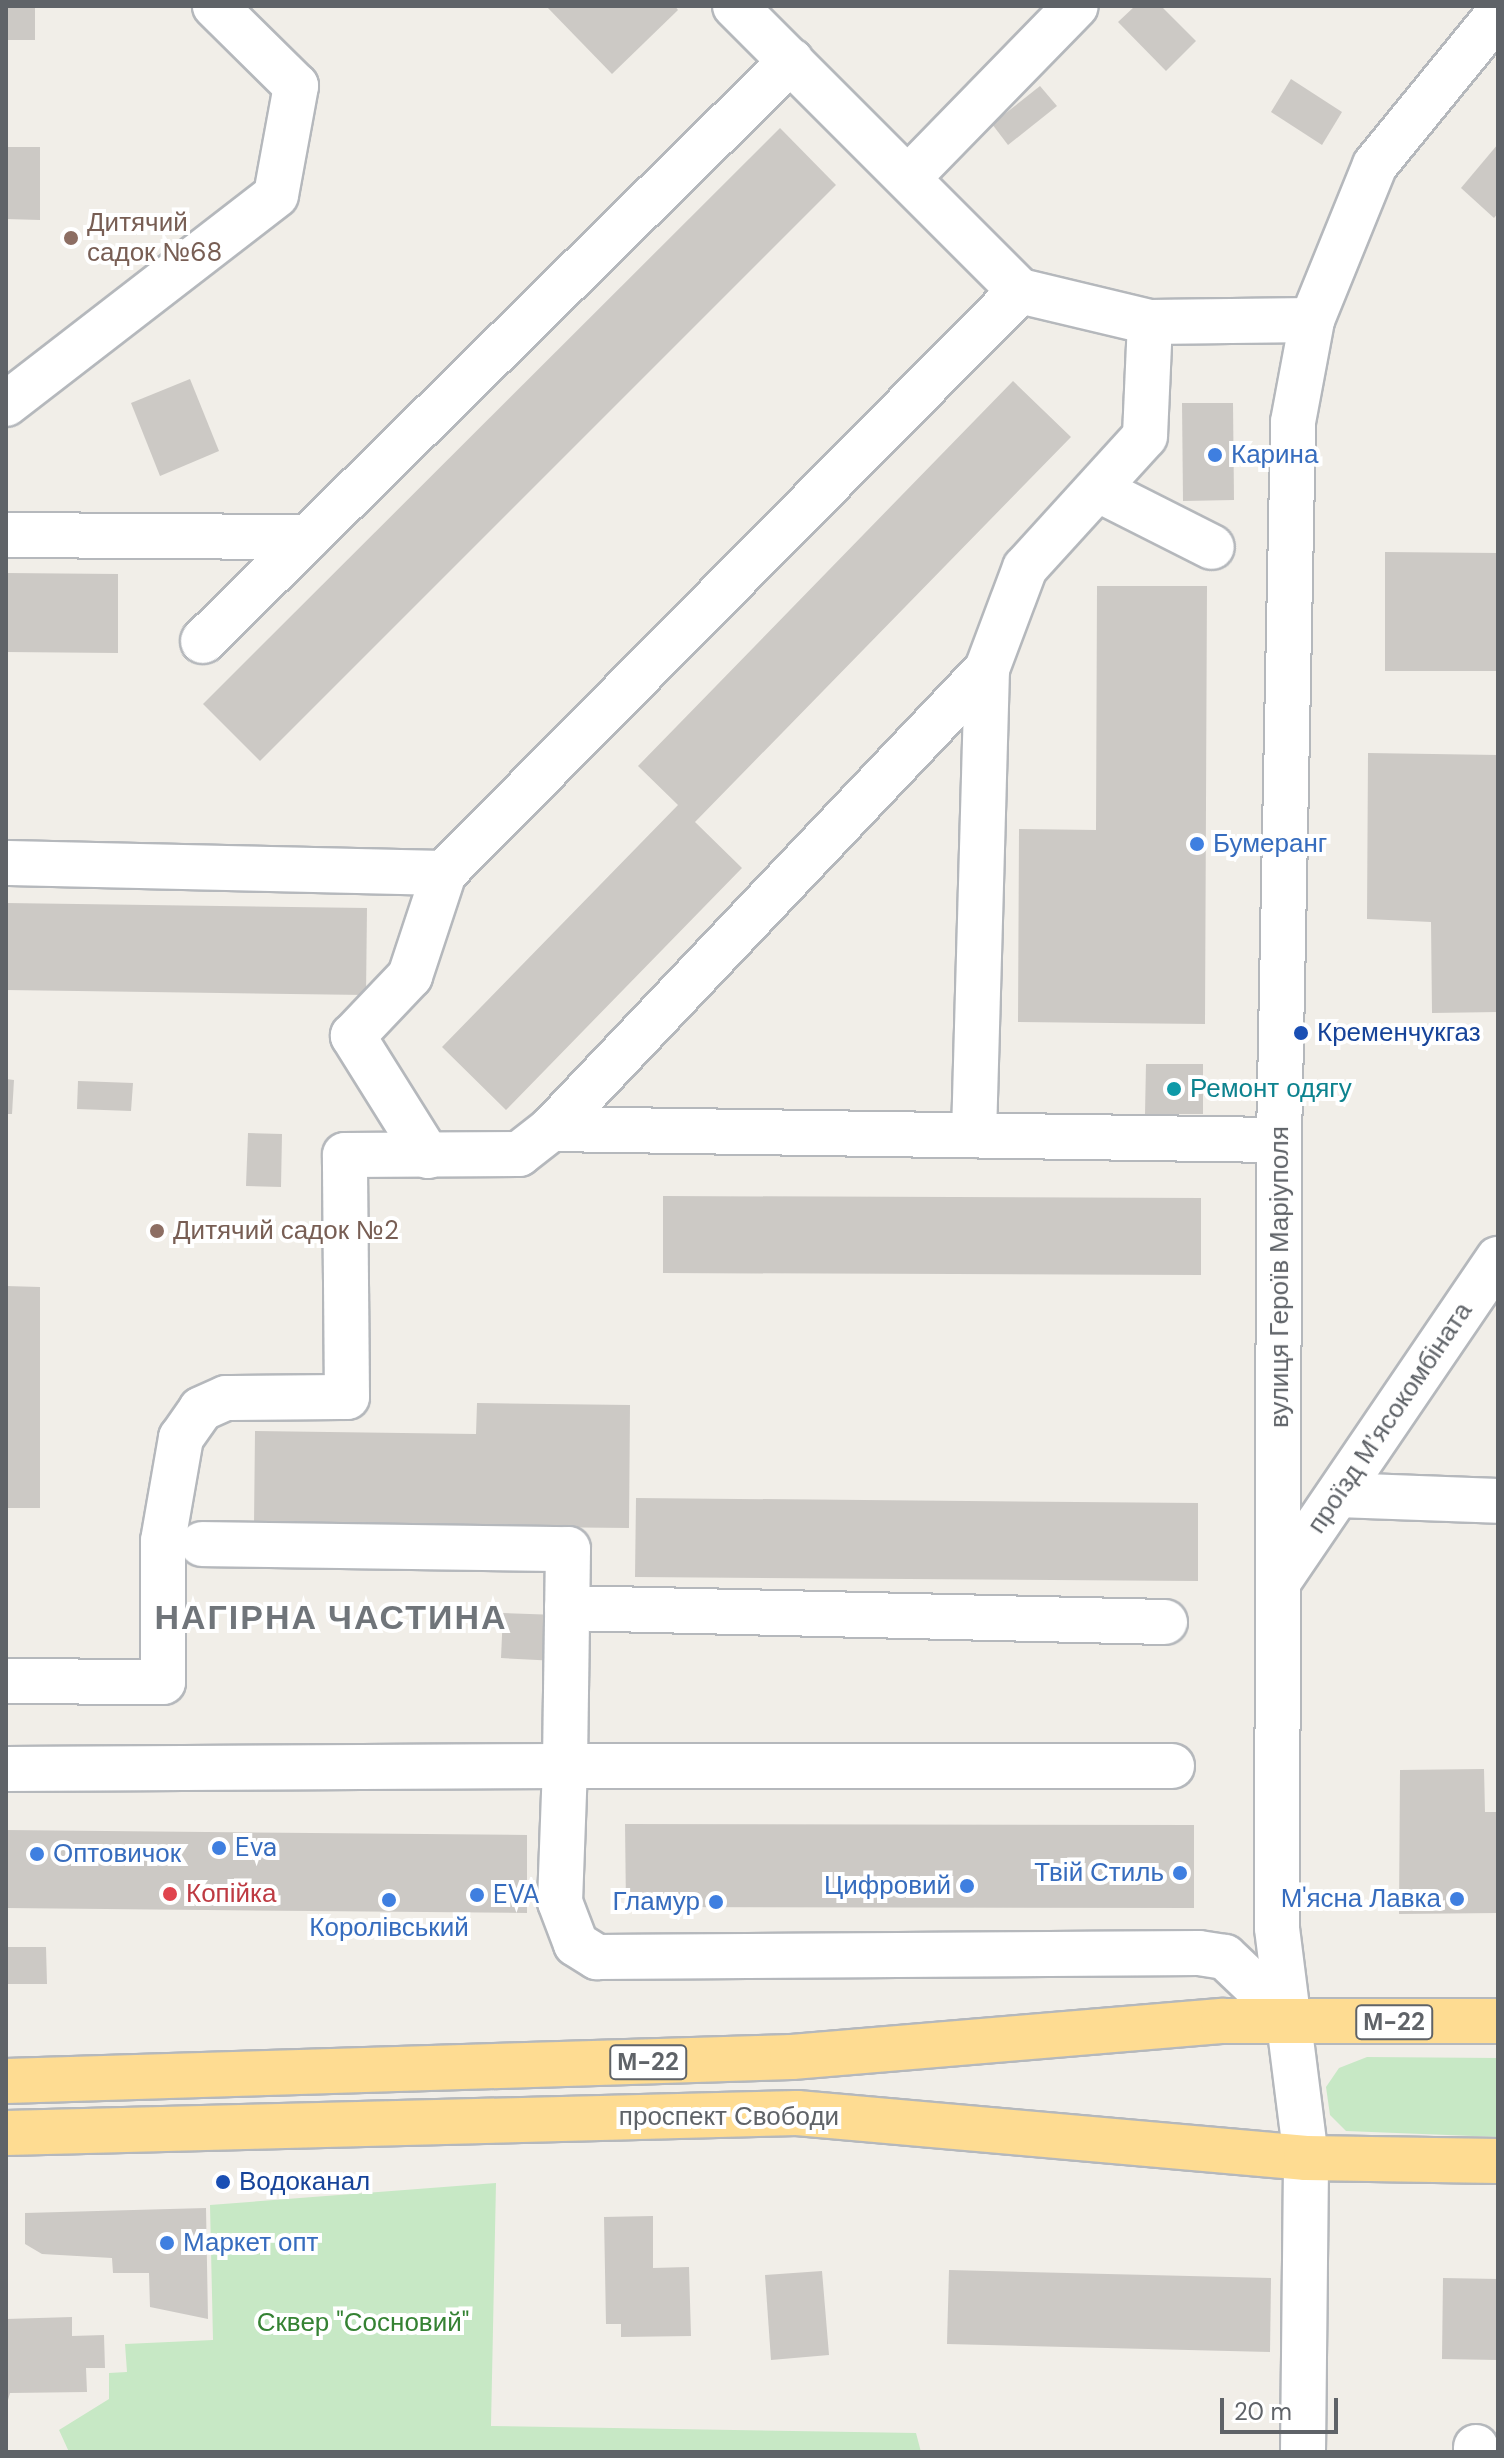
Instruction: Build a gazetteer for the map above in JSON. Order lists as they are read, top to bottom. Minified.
{"streets":{"highway":["М-22","проспект Свободи"],"street":["вулиця Героїв Маріуполя","проїзд Мʼясокомбіната"]},"crossings":[["вулиця Героїв Маріуполя","проїзд Мʼясокомбіната"],["вулиця Героїв Маріуполя","проспект Свободи"]],"districts":["НАГІРНА ЧАСТИНА"],"parks":["Сквер \"Сосновий\""],"places":["Дитячий садок №68","Карина","Бумеранг","Кременчукгаз","Ремонт одягу","Дитячий садок №2","Eva","Оптовичок","Твій Стиль","Цифровий","Копійка","EVA","М'ясна Лавка","Королівський","Гламур","Водоканал","Маркет опт"],"scale_bar":"20 m"}
